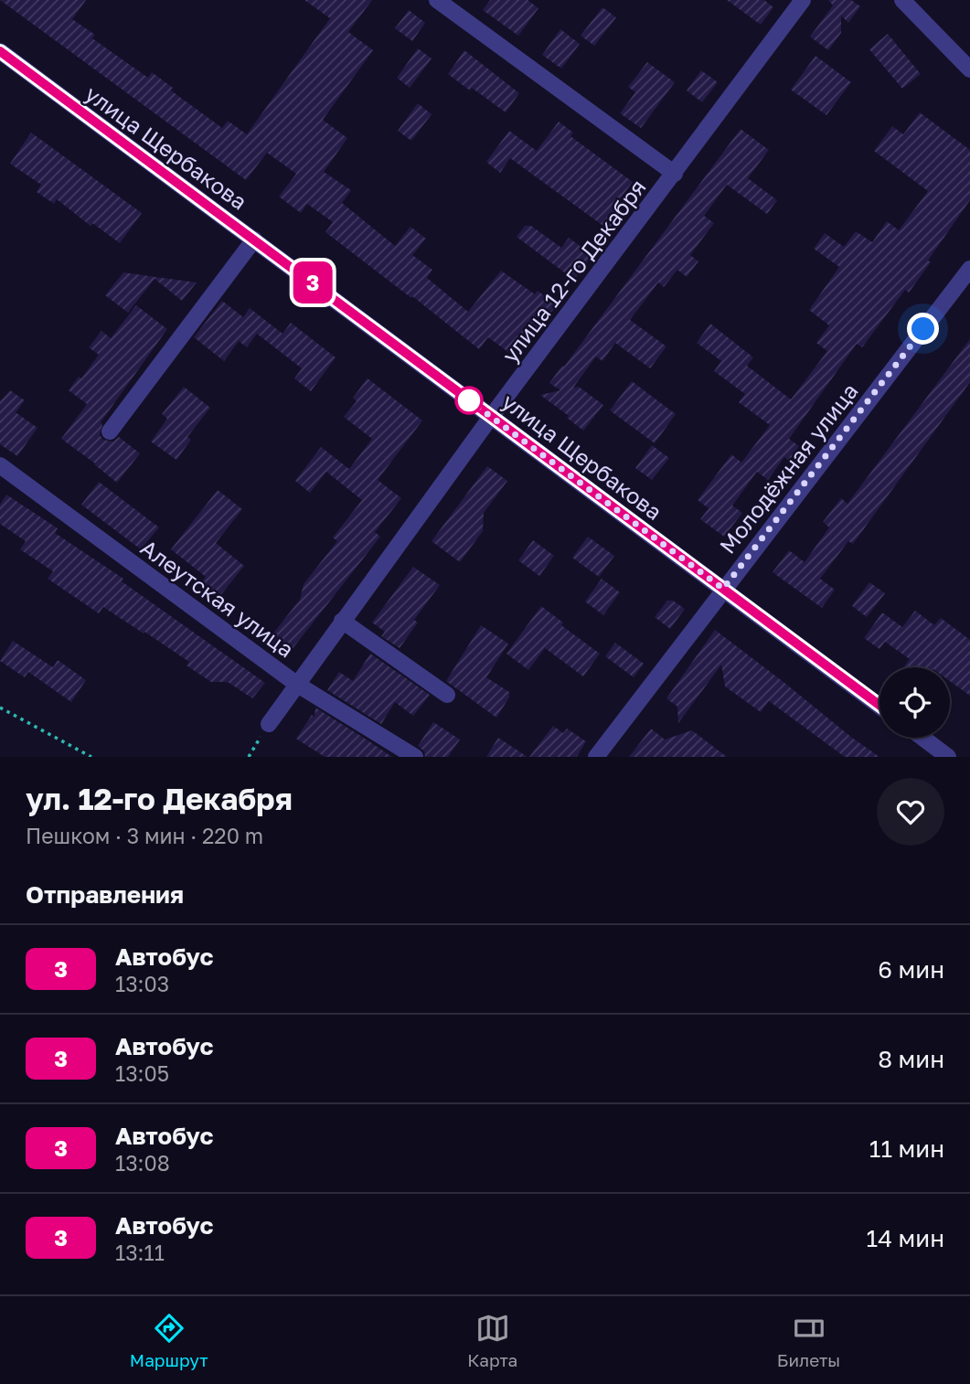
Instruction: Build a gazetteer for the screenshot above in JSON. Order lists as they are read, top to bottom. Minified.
{"streets":{"street":["улица Щербакова","улица 12-го Декабря","Молодёжная улица","Алеутская улица"]},"crossings":[["улица Щербакова","улица 12-го Декабря"],["улица Щербакова","Молодёжная улица"],["улица 12-го Декабря","Алеутская улица"]],"lines":["bus line 3"],"page":{"on_map":"3","heading":[["ул. 12-го Декабря","Пешком · 3 мин · 220 m"],"Отправления"],"list":[{"mark":"3","name":"Автобус","note":"13:03","value":"6 мин"},{"mark":"3","name":"Автобус","note":"13:05","value":"8 мин"},{"mark":"3","name":"Автобус","note":"13:08","value":"11 мин"},{"mark":"3","name":"Автобус","note":"13:11","value":"14 мин"}],"tabs":["Маршрут","Карта","Билеты"]}}
